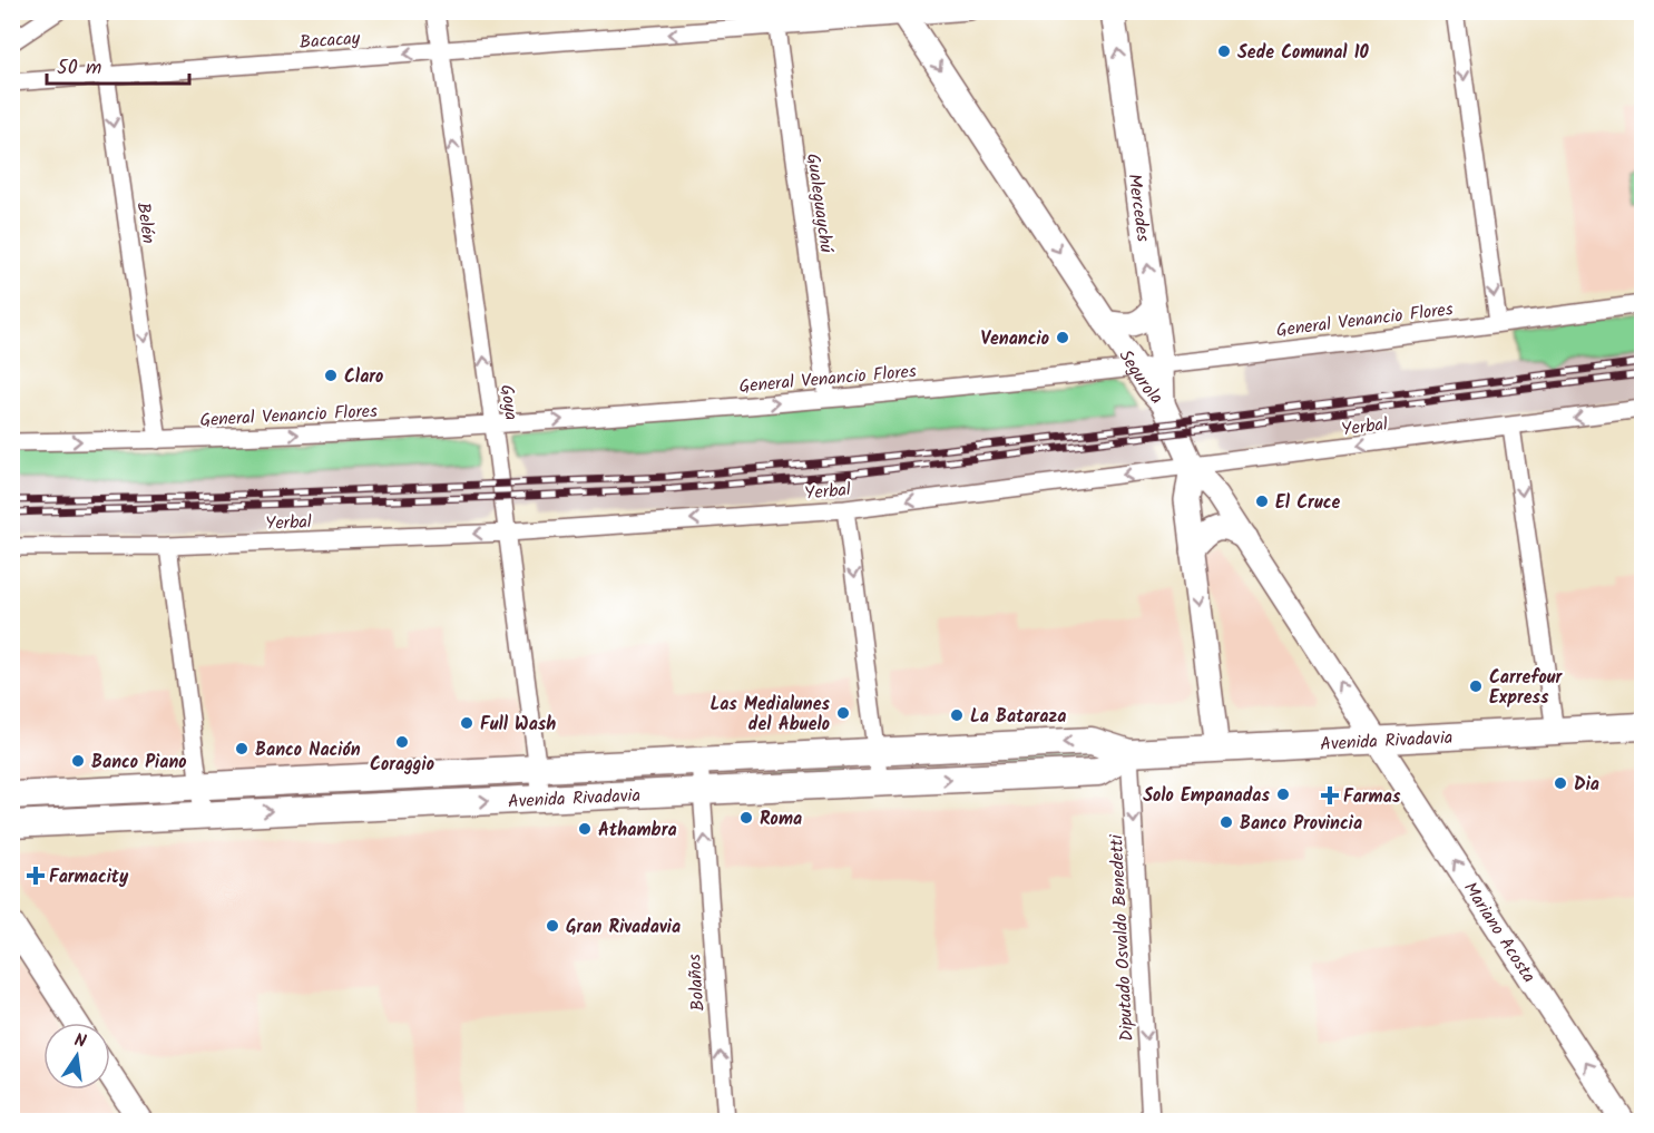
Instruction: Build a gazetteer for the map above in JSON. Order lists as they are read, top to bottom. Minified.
{"streets":{"main road":["Avenida Rivadavia"],"street":["Bacacay","Gualeguaychú","Mercedes","Belén","General Venancio Flores","Segurola","Goya","Yerbal","Mariano Acosta","Diputado Osvaldo Benedetti","Bolaños"]},"crossings":[["Bacacay","Gualeguaychú"],["Bacacay","Belén"],["Bacacay","Segurola"],["Bacacay","Goya"],["Gualeguaychú","General Venancio Flores"],["Mercedes","General Venancio Flores"],["Mercedes","Segurola"],["Belén","General Venancio Flores"],["General Venancio Flores","Segurola"],["General Venancio Flores","Goya"],["Segurola","Yerbal"],["Segurola","Avenida Rivadavia"],["Segurola","Mariano Acosta"],["Goya","Yerbal"],["Goya","Avenida Rivadavia"],["Avenida Rivadavia","Mariano Acosta"],["Avenida Rivadavia","Diputado Osvaldo Benedetti"],["Avenida Rivadavia","Bolaños"]],"one_way":["Bacacay","Mercedes","Belén","General Venancio Flores","Goya","Yerbal","Mariano Acosta","Diputado Osvaldo Benedetti","Bolaños"],"places":{"other":["Sede Comunal 10","Venancio","Claro","El Cruce","Carrefour Express","Las Medialunes del Abuelo","La Bataraza","Full Wash","Coraggio","Banco Nación","Banco Piano","Dia","Solo Empanadas","Roma","Banco Provincia","Athambra","Gran Rivadavia"],"health":["Farmas","Farmacity"]},"scale_bar":"50 m","north":"top"}
